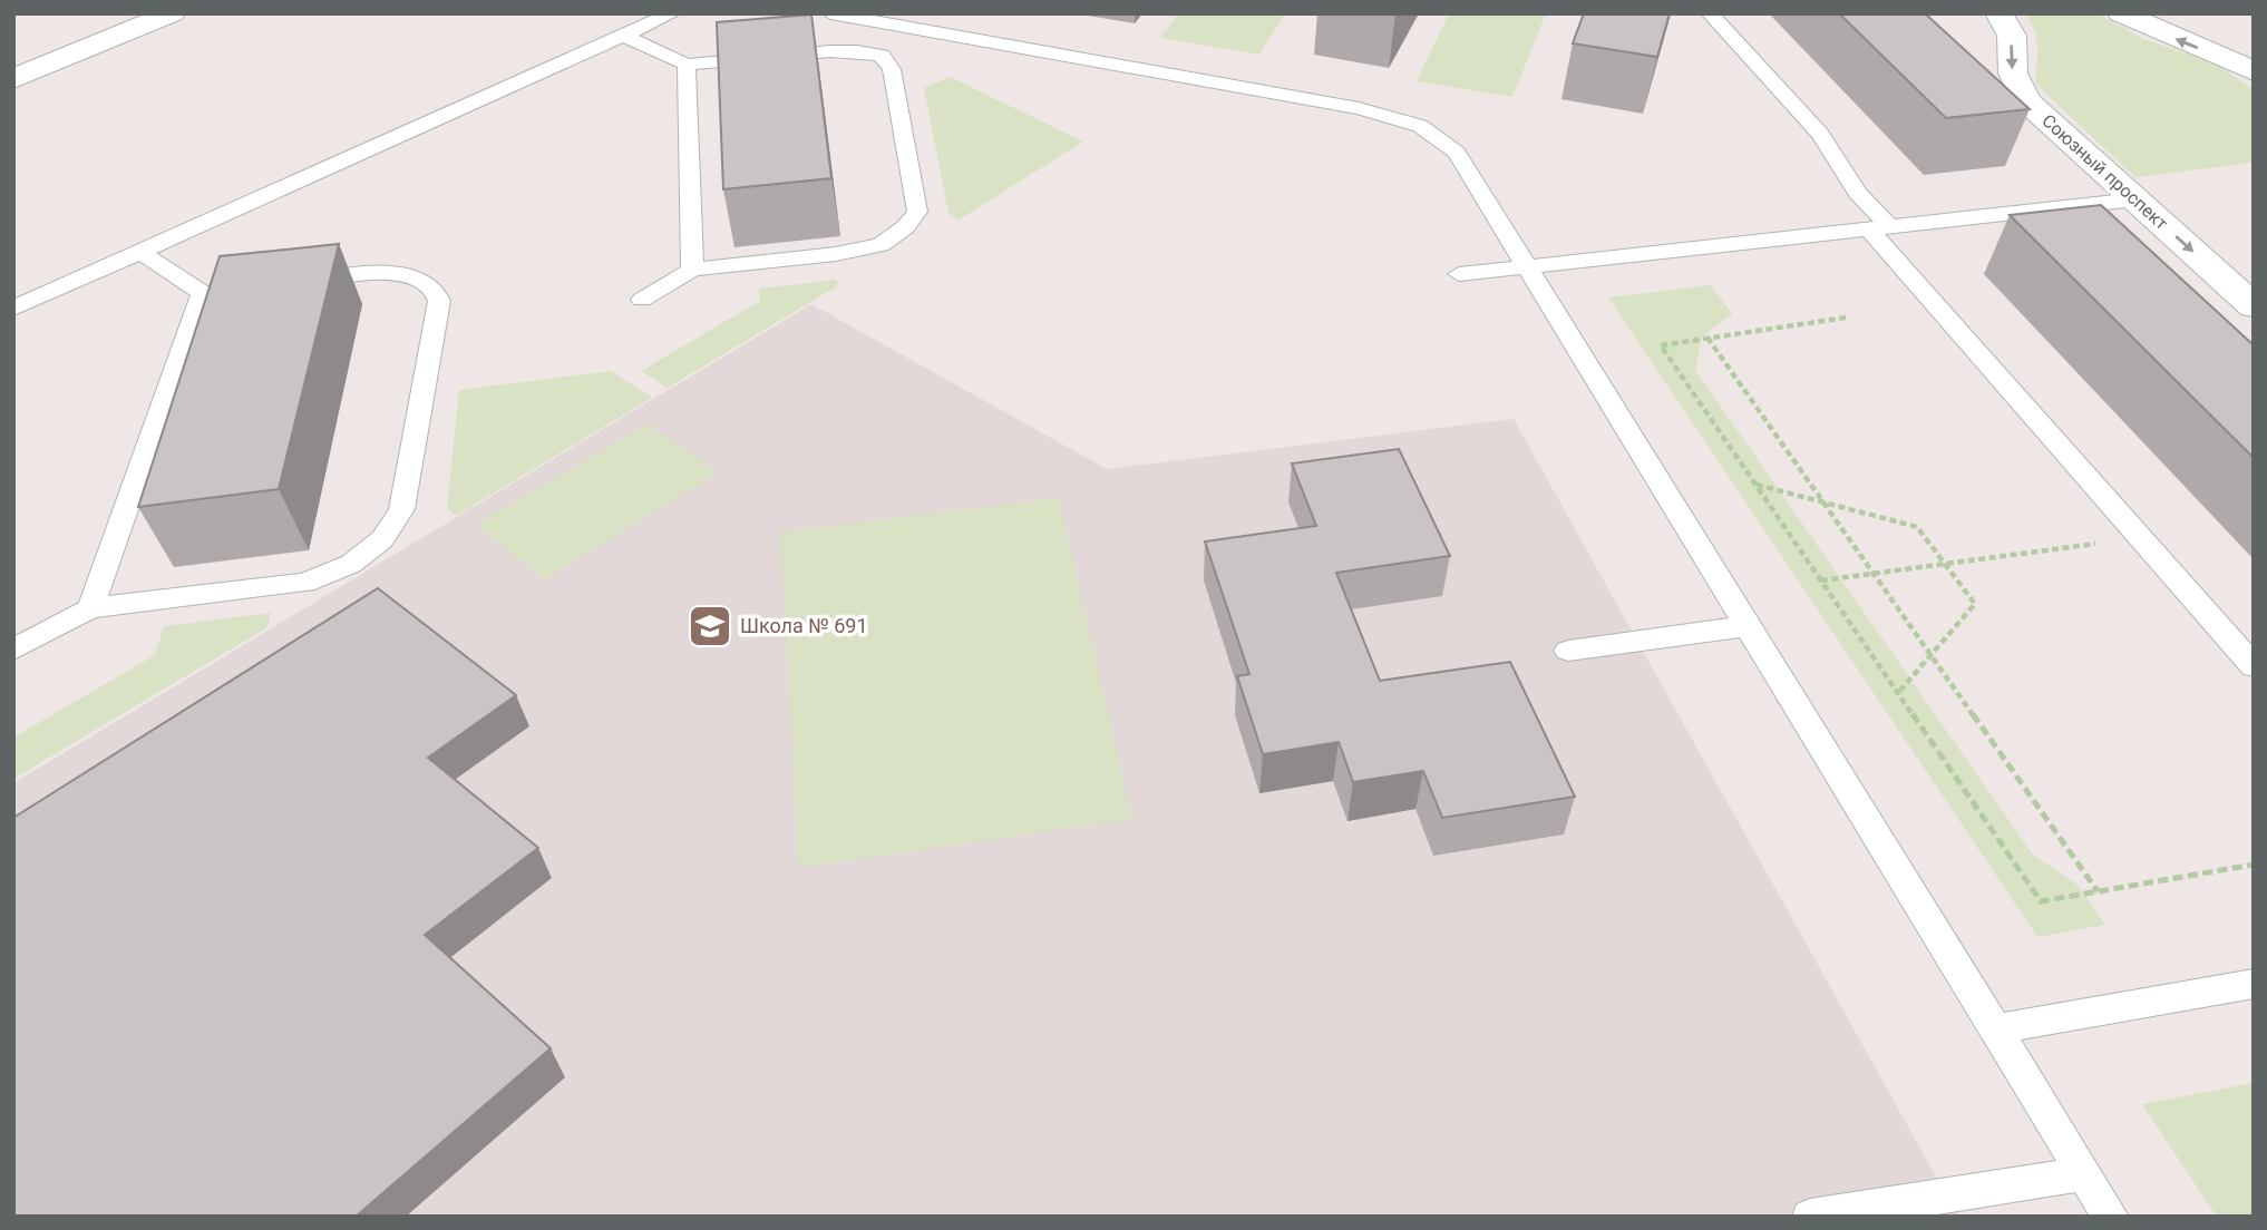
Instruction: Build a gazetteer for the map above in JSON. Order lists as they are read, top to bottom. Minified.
{"streets":{"street":["Союзный проспект"]},"places":{"school or university":["Школа № 691"]}}
